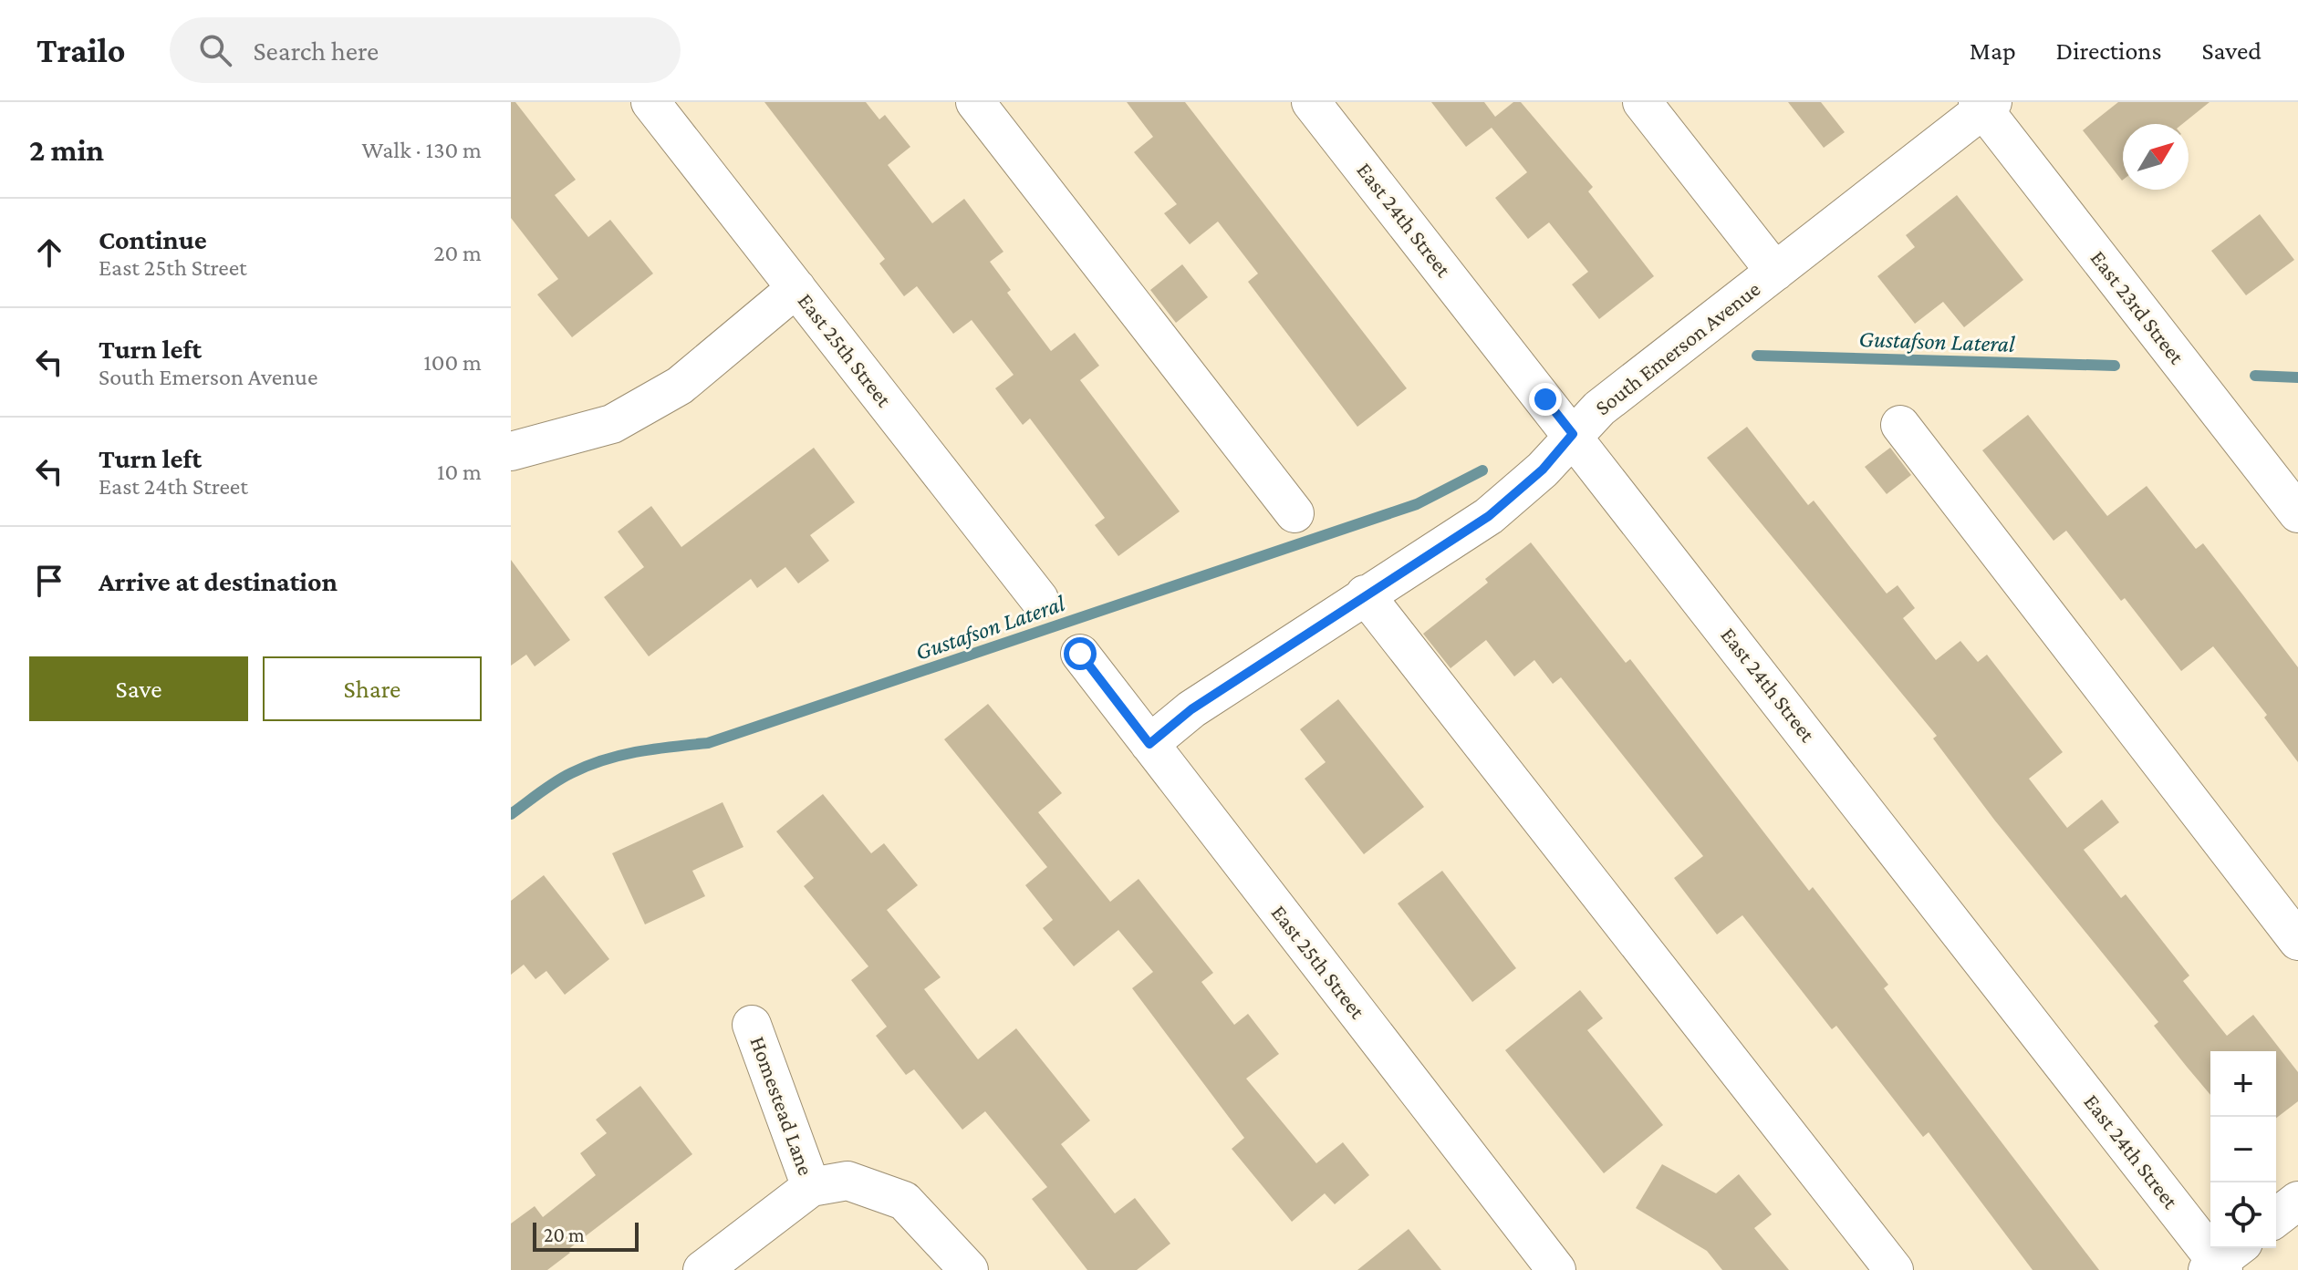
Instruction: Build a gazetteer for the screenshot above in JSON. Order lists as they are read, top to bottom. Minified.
{"streets":{"street":["East 24th Street","East 23rd Street","South Emerson Avenue","East 25th Street","Homestead Lane"]},"crossings":[["East 24th Street","South Emerson Avenue"],["East 23rd Street","South Emerson Avenue"],["South Emerson Avenue","East 25th Street"]],"water":["Gustafson Lateral"],"scale_bar":"20 m","north":"top right","page":{"header":"Trailo","search":"Search here","nav":["Map","Directions","Saved"],"heading":["2 min","Walk · 130 m"],"list":[["Continue","East 25th Street","20 m"],["Turn left","South Emerson Avenue","100 m"],["Turn left","East 24th Street","10 m"],"Arrive at destination"],"buttons":["Save","Share"],"map_buttons":["+","−"],"scale":"20 m"}}
